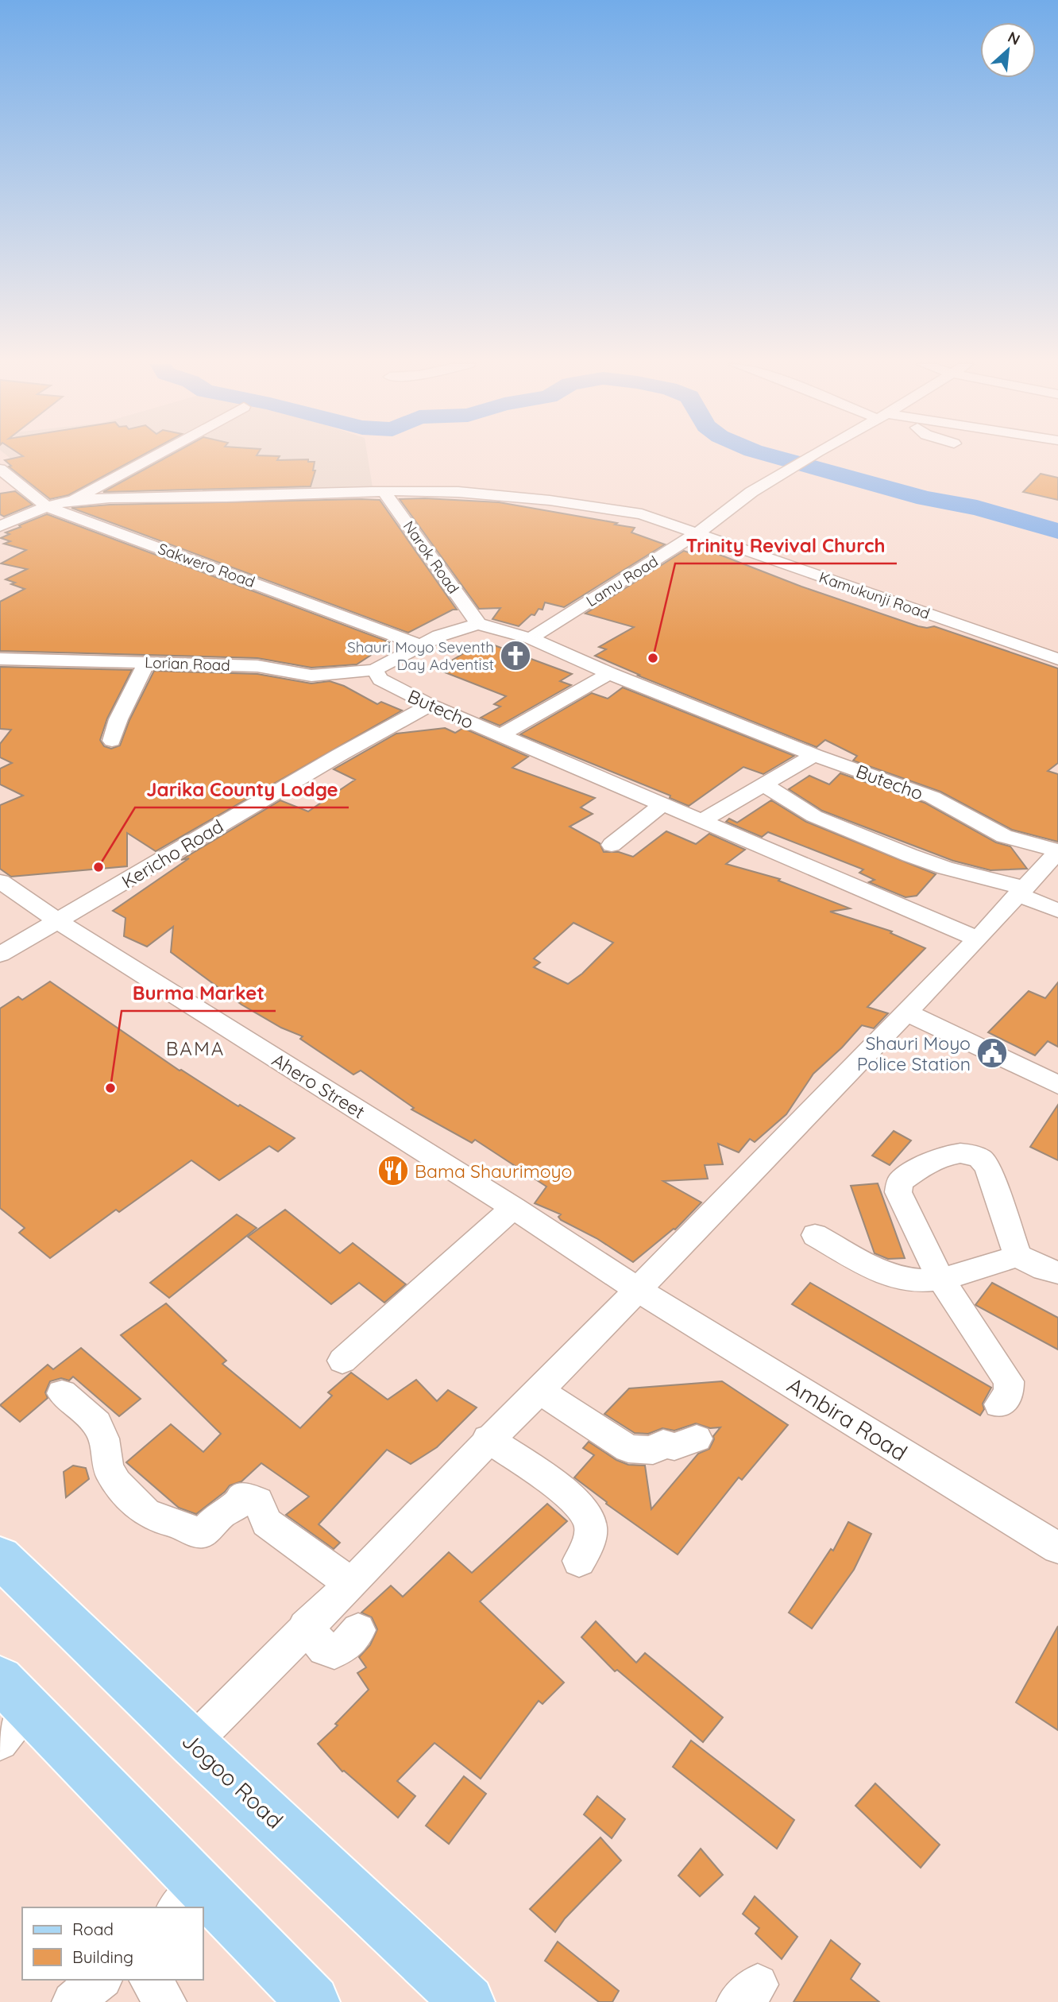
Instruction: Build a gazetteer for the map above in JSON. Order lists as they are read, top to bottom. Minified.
{"streets":{"main road":["Jogoo Road"],"street":["Narok Road","Sakwero Road","Lamu Road","Kamukunji Road","Lorian Road","Butecho","Kericho Road","Ahero Street","Ambira Road"]},"crossings":[["Narok Road","Kamukunji Road"],["Narok Road","Butecho"],["Sakwero Road","Kamukunji Road"],["Lamu Road","Kamukunji Road"],["Lamu Road","Butecho"],["Lorian Road","Butecho"],["Butecho","Kericho Road"],["Kericho Road","Ahero Street"],["Ahero Street","Ambira Road"]],"districts":["BAMA"],"places":{"church":["Shauri Moyo Seventh Day Adventist"],"other":["Trinity Revival Church","Jarika County Lodge","Burma Market"],"public building":["Shauri Moyo Police Station"],"restaurant":["Bama Shaurimoyo"]},"legend":["Road","Building"],"north":"top right"}
